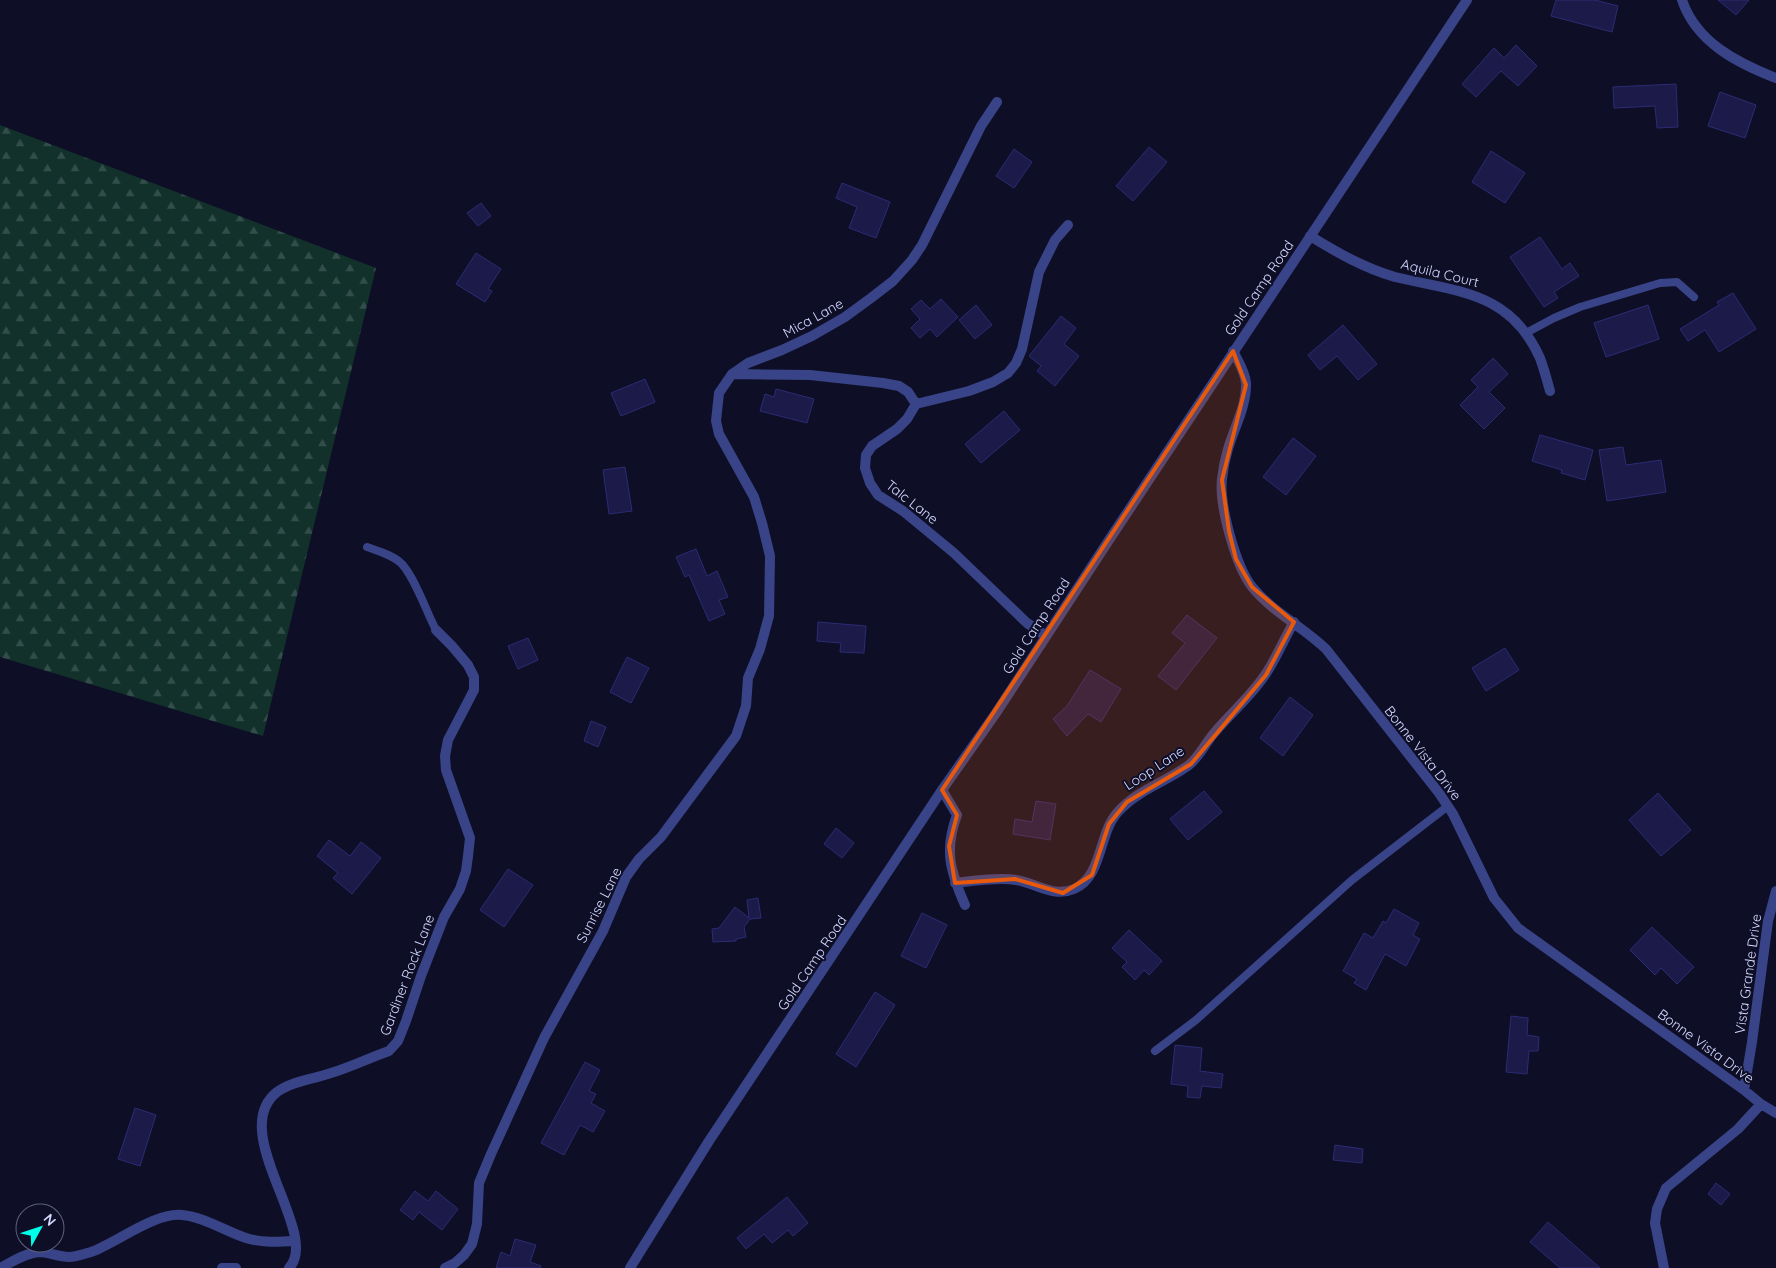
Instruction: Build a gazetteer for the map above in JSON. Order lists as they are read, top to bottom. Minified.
{"streets":{"street":["Aquila Court","Gold Camp Road","Mica Lane","Talc Lane","Bonne Vista Drive","Loop Lane","Sunrise Lane","Vista Grande Drive","Gardiner Rock Lane"]},"crossings":[["Aquila Court","Gold Camp Road"],["Gold Camp Road","Talc Lane"],["Gold Camp Road","Bonne Vista Drive"],["Mica Lane","Sunrise Lane"],["Bonne Vista Drive","Loop Lane"],["Bonne Vista Drive","Vista Grande Drive"]],"north":"top right"}
